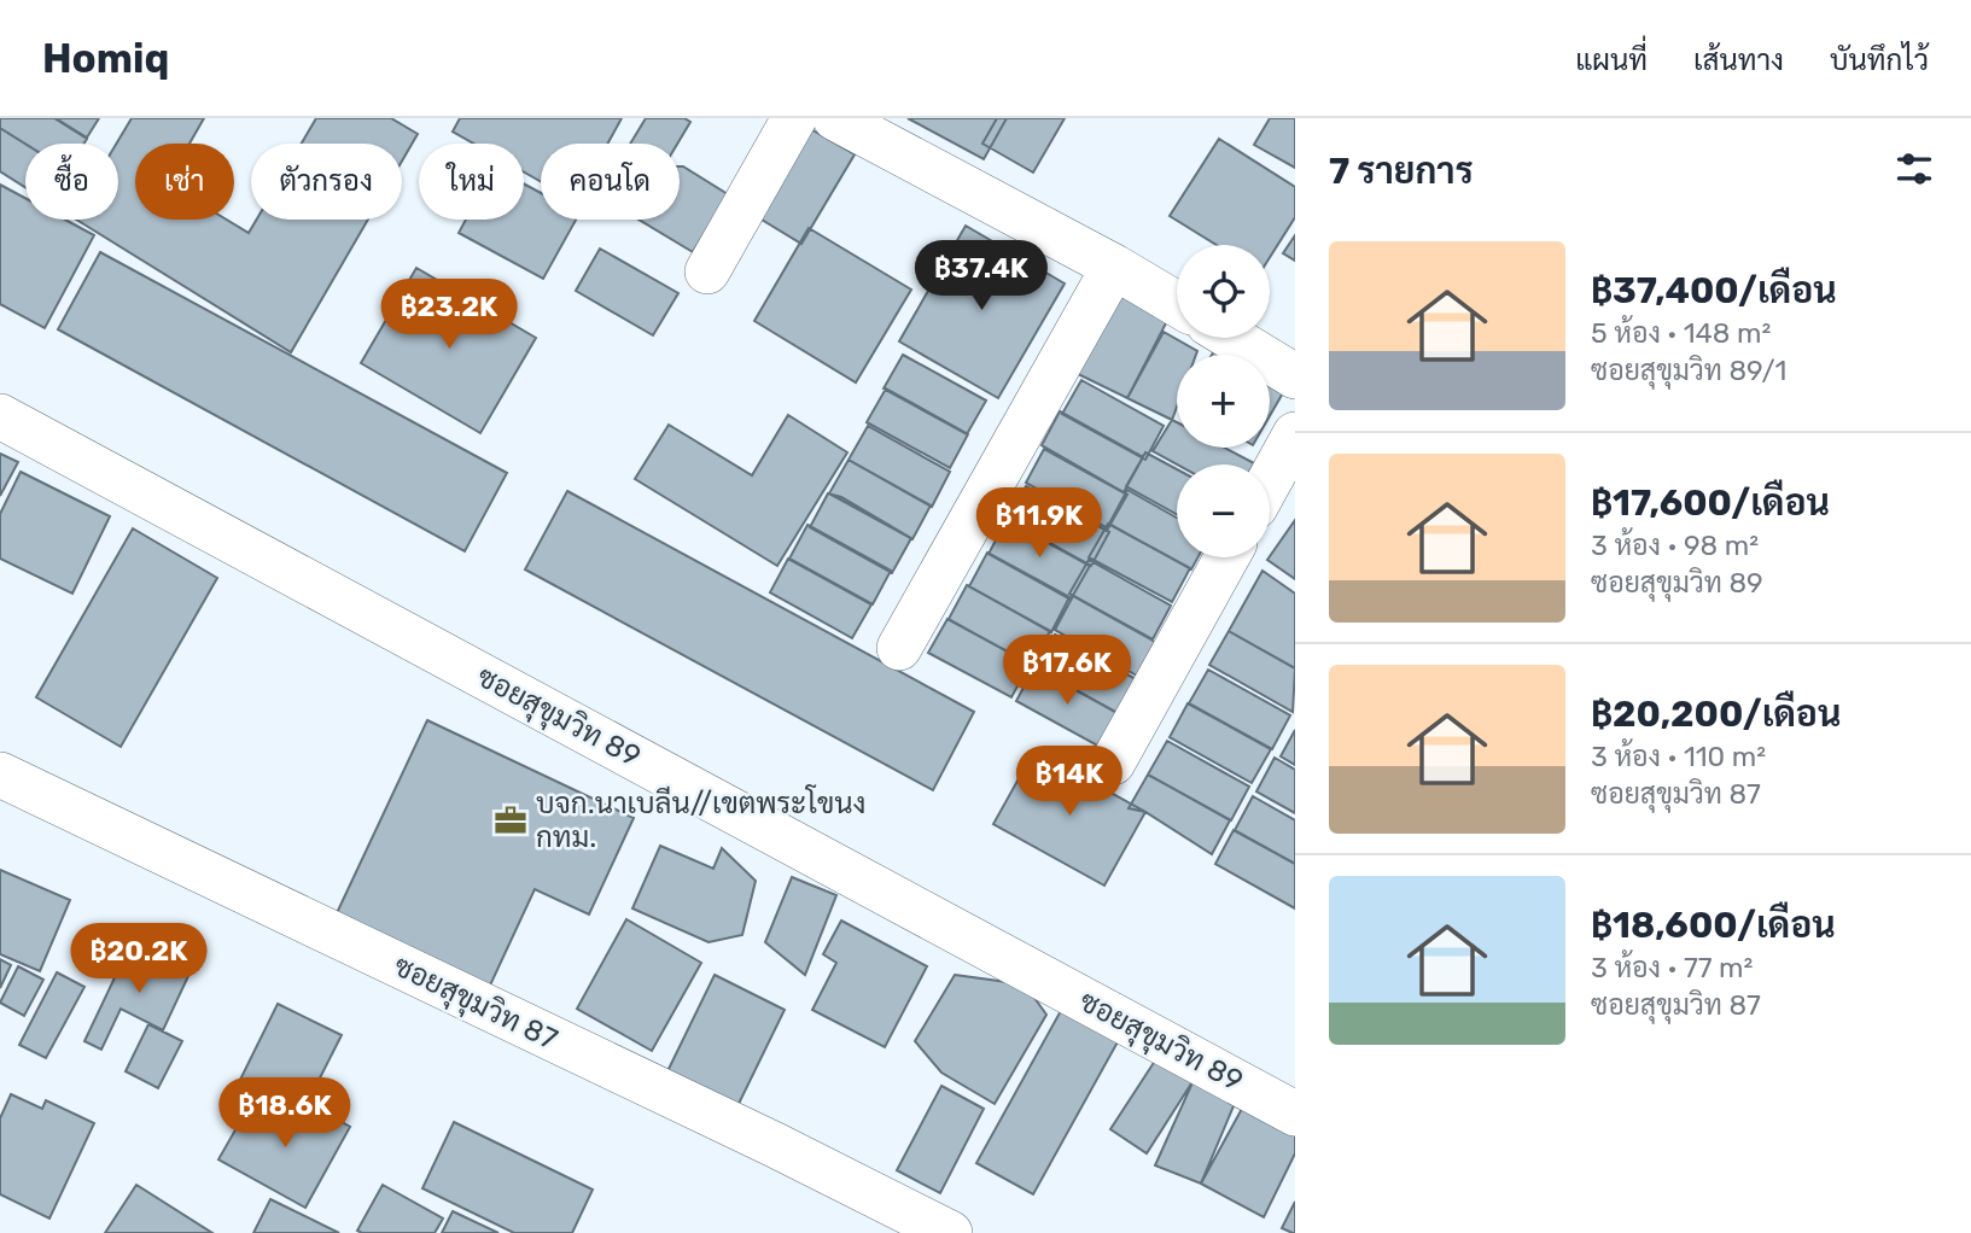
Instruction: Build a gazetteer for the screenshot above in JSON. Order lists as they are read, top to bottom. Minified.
{"streets":{"street":["ซอยสุขุมวิท 89","ซอยสุขุมวิท 87"]},"places":{"office":["บจก.นาเบลีน//เขตพระโขนง กทม."]},"page":{"header":"Homiq","nav":["แผนที่","เส้นทาง","บันทึกไว้"],"heading":"7 รายการ","chip":["ซื้อ","เช่า","ตัวกรอง","ใหม่","คอนโด"],"list":[{"name":"฿37,400/เดือน","note":"5 ห้อง · 148 m² · ซอยสุขุมวิท 89/1"},{"name":"฿17,600/เดือน","note":"3 ห้อง · 98 m² · ซอยสุขุมวิท 89"},{"name":"฿20,200/เดือน","note":"3 ห้อง · 110 m² · ซอยสุขุมวิท 87"},{"name":"฿18,600/เดือน","note":"3 ห้อง · 77 m² · ซอยสุขุมวิท 87"}],"price":["฿37.4K","฿23.2K","฿11.9K","฿17.6K","฿14K","฿20.2K","฿18.6K"],"map_buttons":["+","−"]}}
